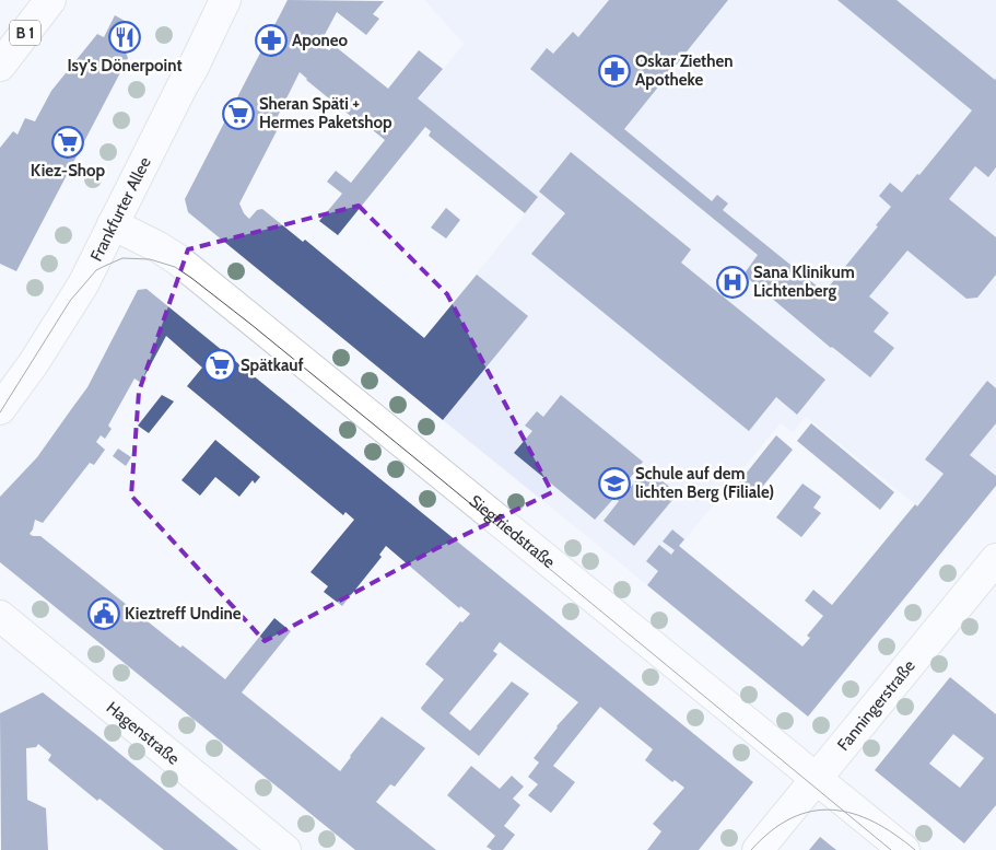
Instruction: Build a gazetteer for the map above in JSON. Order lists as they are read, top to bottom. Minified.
{"streets":{"street":["B 1","Frankfurter Allee","Siegfriedstraße","Fanningerstraße","Hagenstraße"]},"crossings":[["Frankfurter Allee","Siegfriedstraße"],["Siegfriedstraße","Fanningerstraße"]],"places":{"restaurant":["Isy's Dönerpoint"],"pharmacy":["Aponeo","Oskar Ziethen Apotheke"],"supermarket":["Sheran Späti + Hermes Paketshop","Kiez-Shop","Spätkauf"],"hospital":["Sana Klinikum Lichtenberg"],"school or university":["Schule auf dem lichten Berg (Filiale)"],"public building":["Kieztreff Undine"]}}
